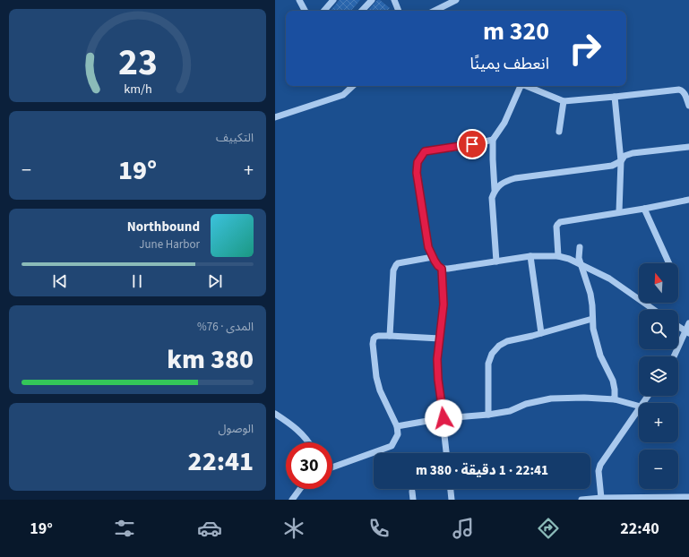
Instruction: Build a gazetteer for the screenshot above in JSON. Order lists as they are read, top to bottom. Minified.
{"north":"top","page":{"turn":["320 m","انعطف يمينًا"],"tile":["التكييف",["المدى · 76%","380 km"],["الوصول","22:41"]],"heat":["−","19°","+"],"song":["Northbound","June Harbor"],"map_buttons":["+","−"],"limit":"30","trip":"22:41 · 1 دقيقة · 380 m","tabs":["22:40","19°"],"gauge":["23","km/h"]}}
